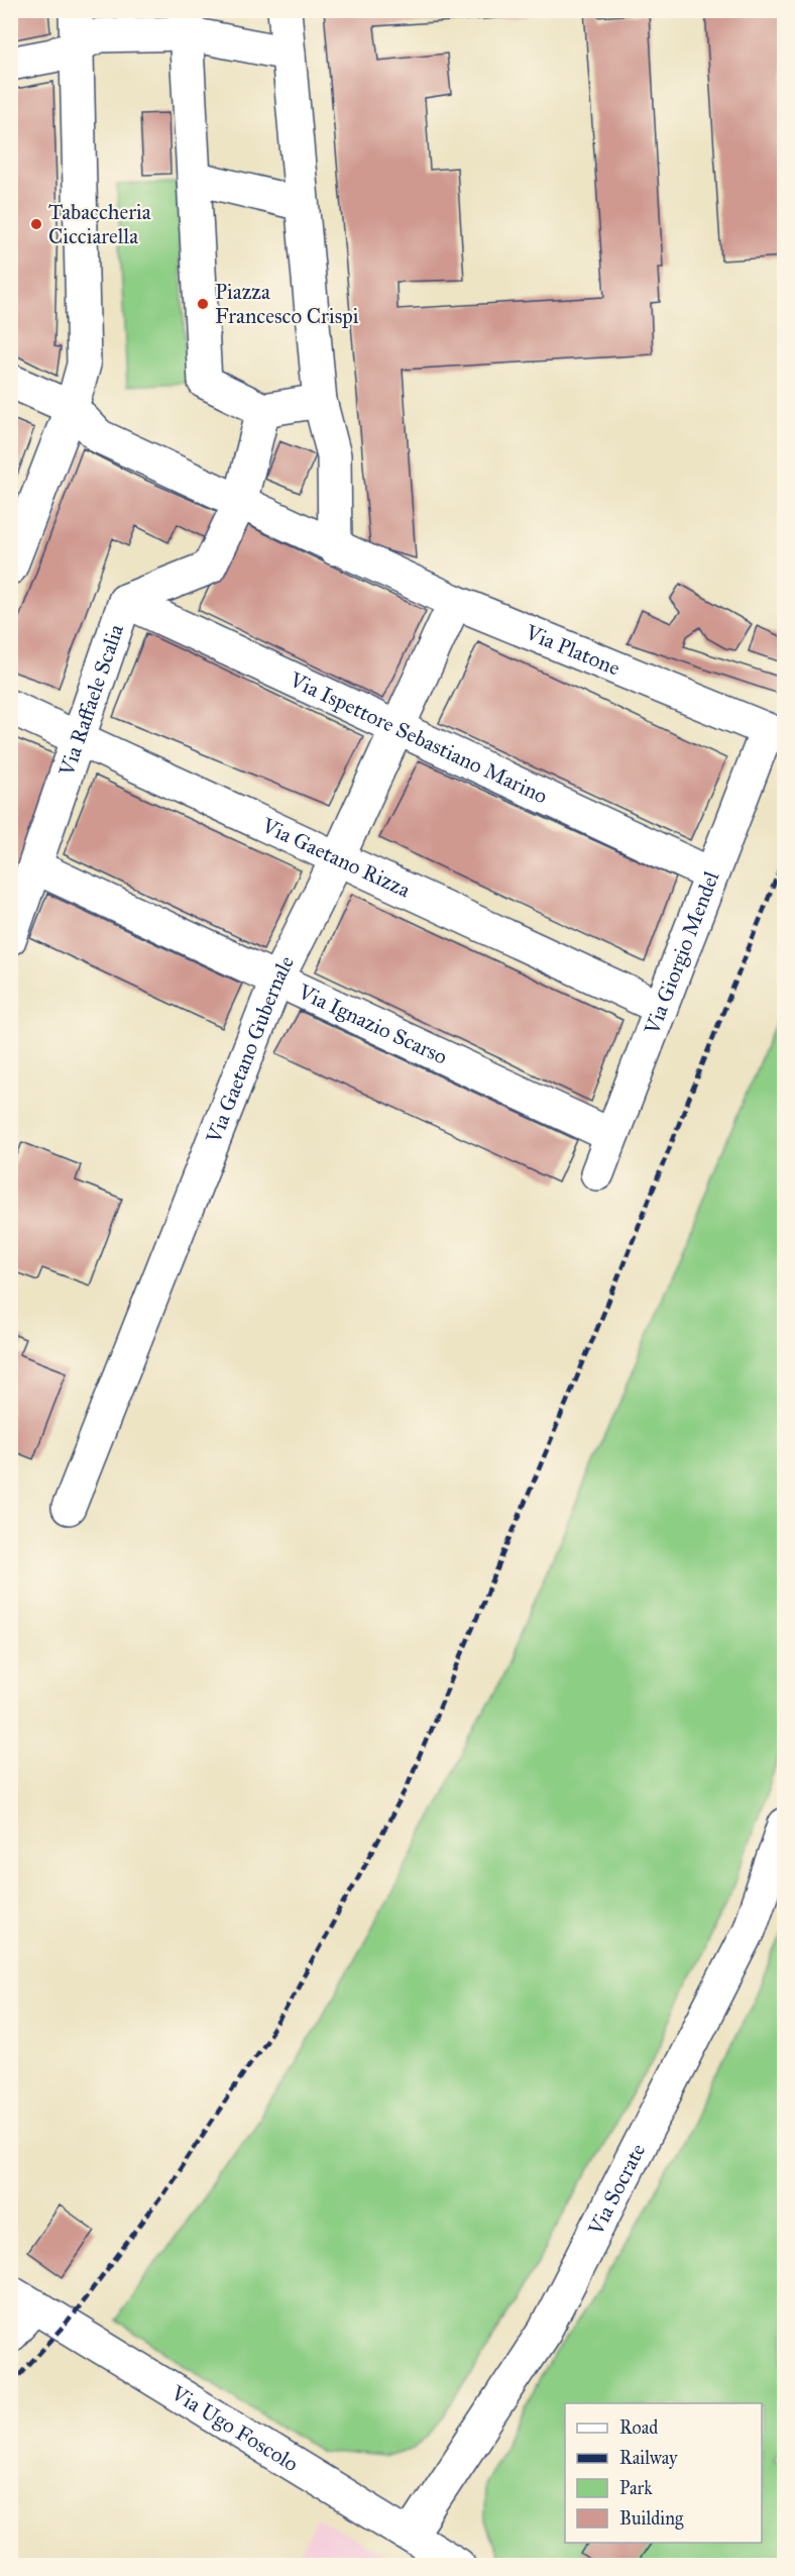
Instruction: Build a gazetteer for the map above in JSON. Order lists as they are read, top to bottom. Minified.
{"streets":{"street":["Via Platone","Via Raffaele Scalia","Via Ispettore Sebastiano Marino","Via Gaetano Rizza","Via Giorgio Mendel","Via Ignazio Scarso","Via Gaetano Gubernale","Via Socrate","Via Ugo Foscolo"]},"crossings":[["Via Platone","Via Raffaele Scalia"],["Via Platone","Via Giorgio Mendel"],["Via Platone","Via Gaetano Gubernale"],["Via Raffaele Scalia","Via Ispettore Sebastiano Marino"],["Via Raffaele Scalia","Via Gaetano Rizza"],["Via Raffaele Scalia","Via Ignazio Scarso"],["Via Ispettore Sebastiano Marino","Via Giorgio Mendel"],["Via Ispettore Sebastiano Marino","Via Gaetano Gubernale"],["Via Gaetano Rizza","Via Giorgio Mendel"],["Via Gaetano Rizza","Via Gaetano Gubernale"],["Via Giorgio Mendel","Via Ignazio Scarso"],["Via Ignazio Scarso","Via Gaetano Gubernale"],["Via Socrate","Via Ugo Foscolo"]],"places":["Tabaccheria Cicciarella","Piazza Francesco Crispi"],"legend":["Road","Railway","Park","Building"]}
